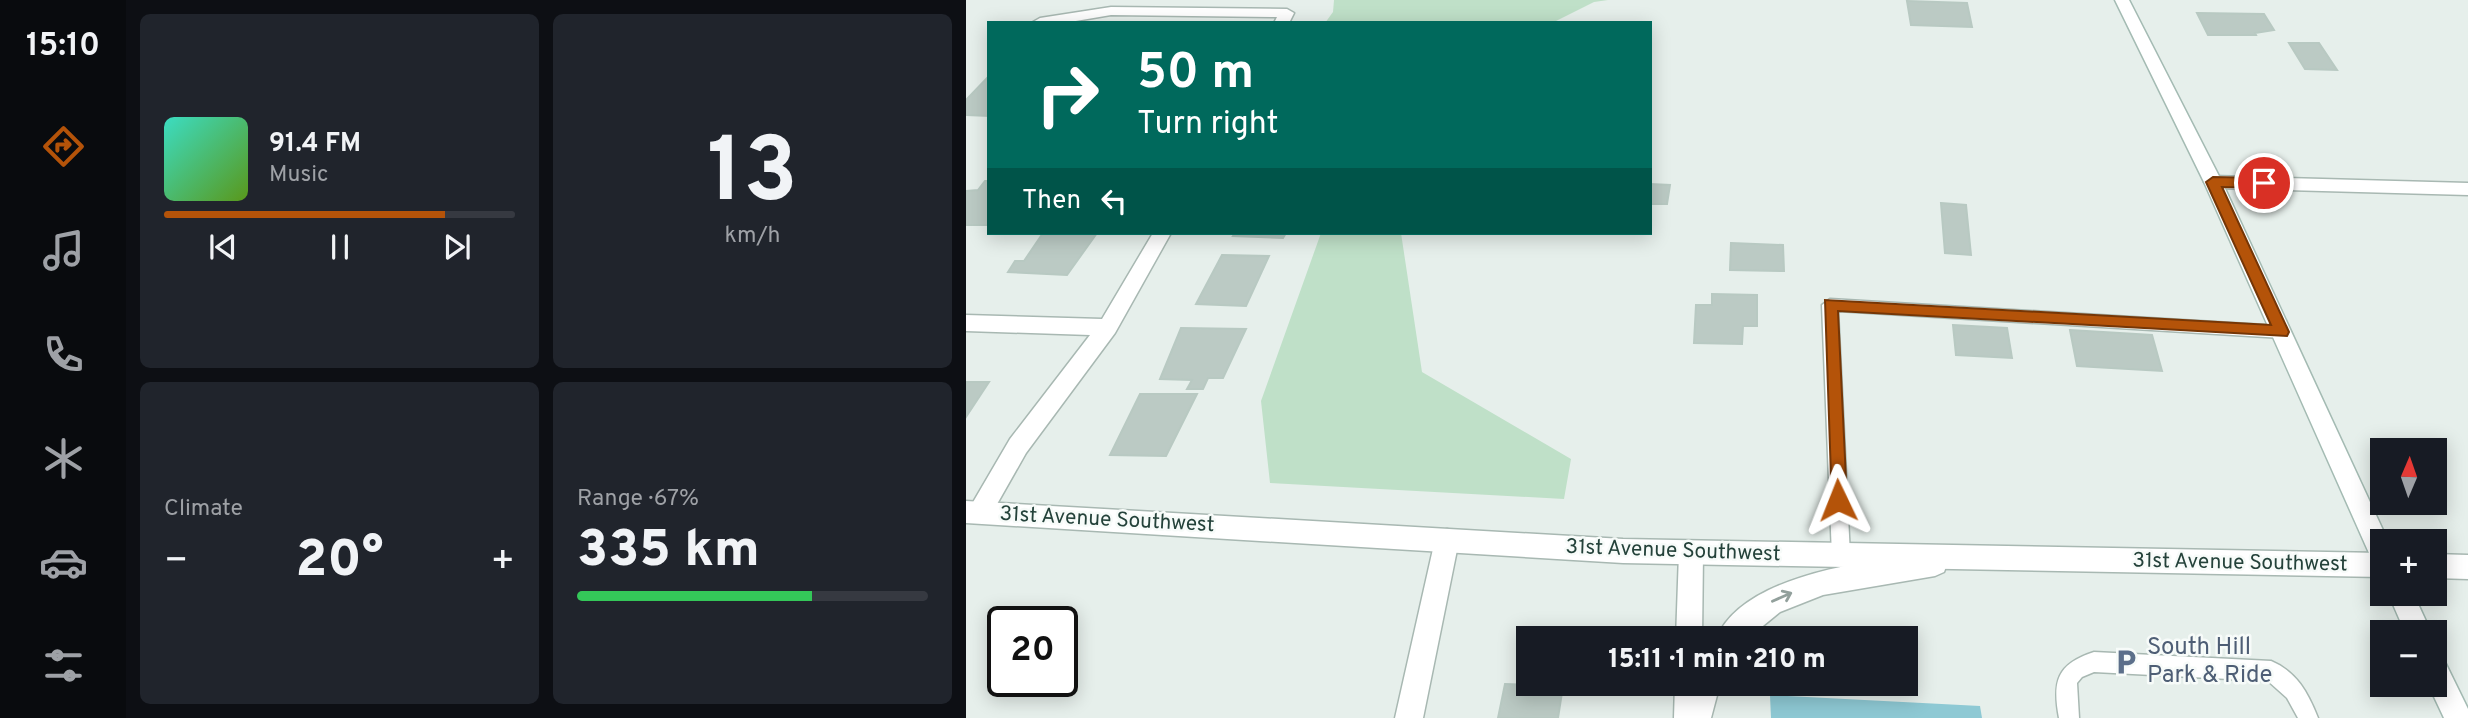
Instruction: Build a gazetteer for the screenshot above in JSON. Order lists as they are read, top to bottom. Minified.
{"streets":{"street":["31st Avenue Southwest"]},"places":{"parking":["South Hill Park & Ride"]},"north":"top","page":{"tabs":"15:10","tile":[["13","km/h"],"Climate",["Range · 67%","335 km"]],"turn":["50 m","Turn right"],"song":["91.4 FM","Music"],"then":"Then","map_buttons":["+","−"],"heat":["−","20°","+"],"limit":"20","trip":"15:11 · 1 min · 210 m"}}
